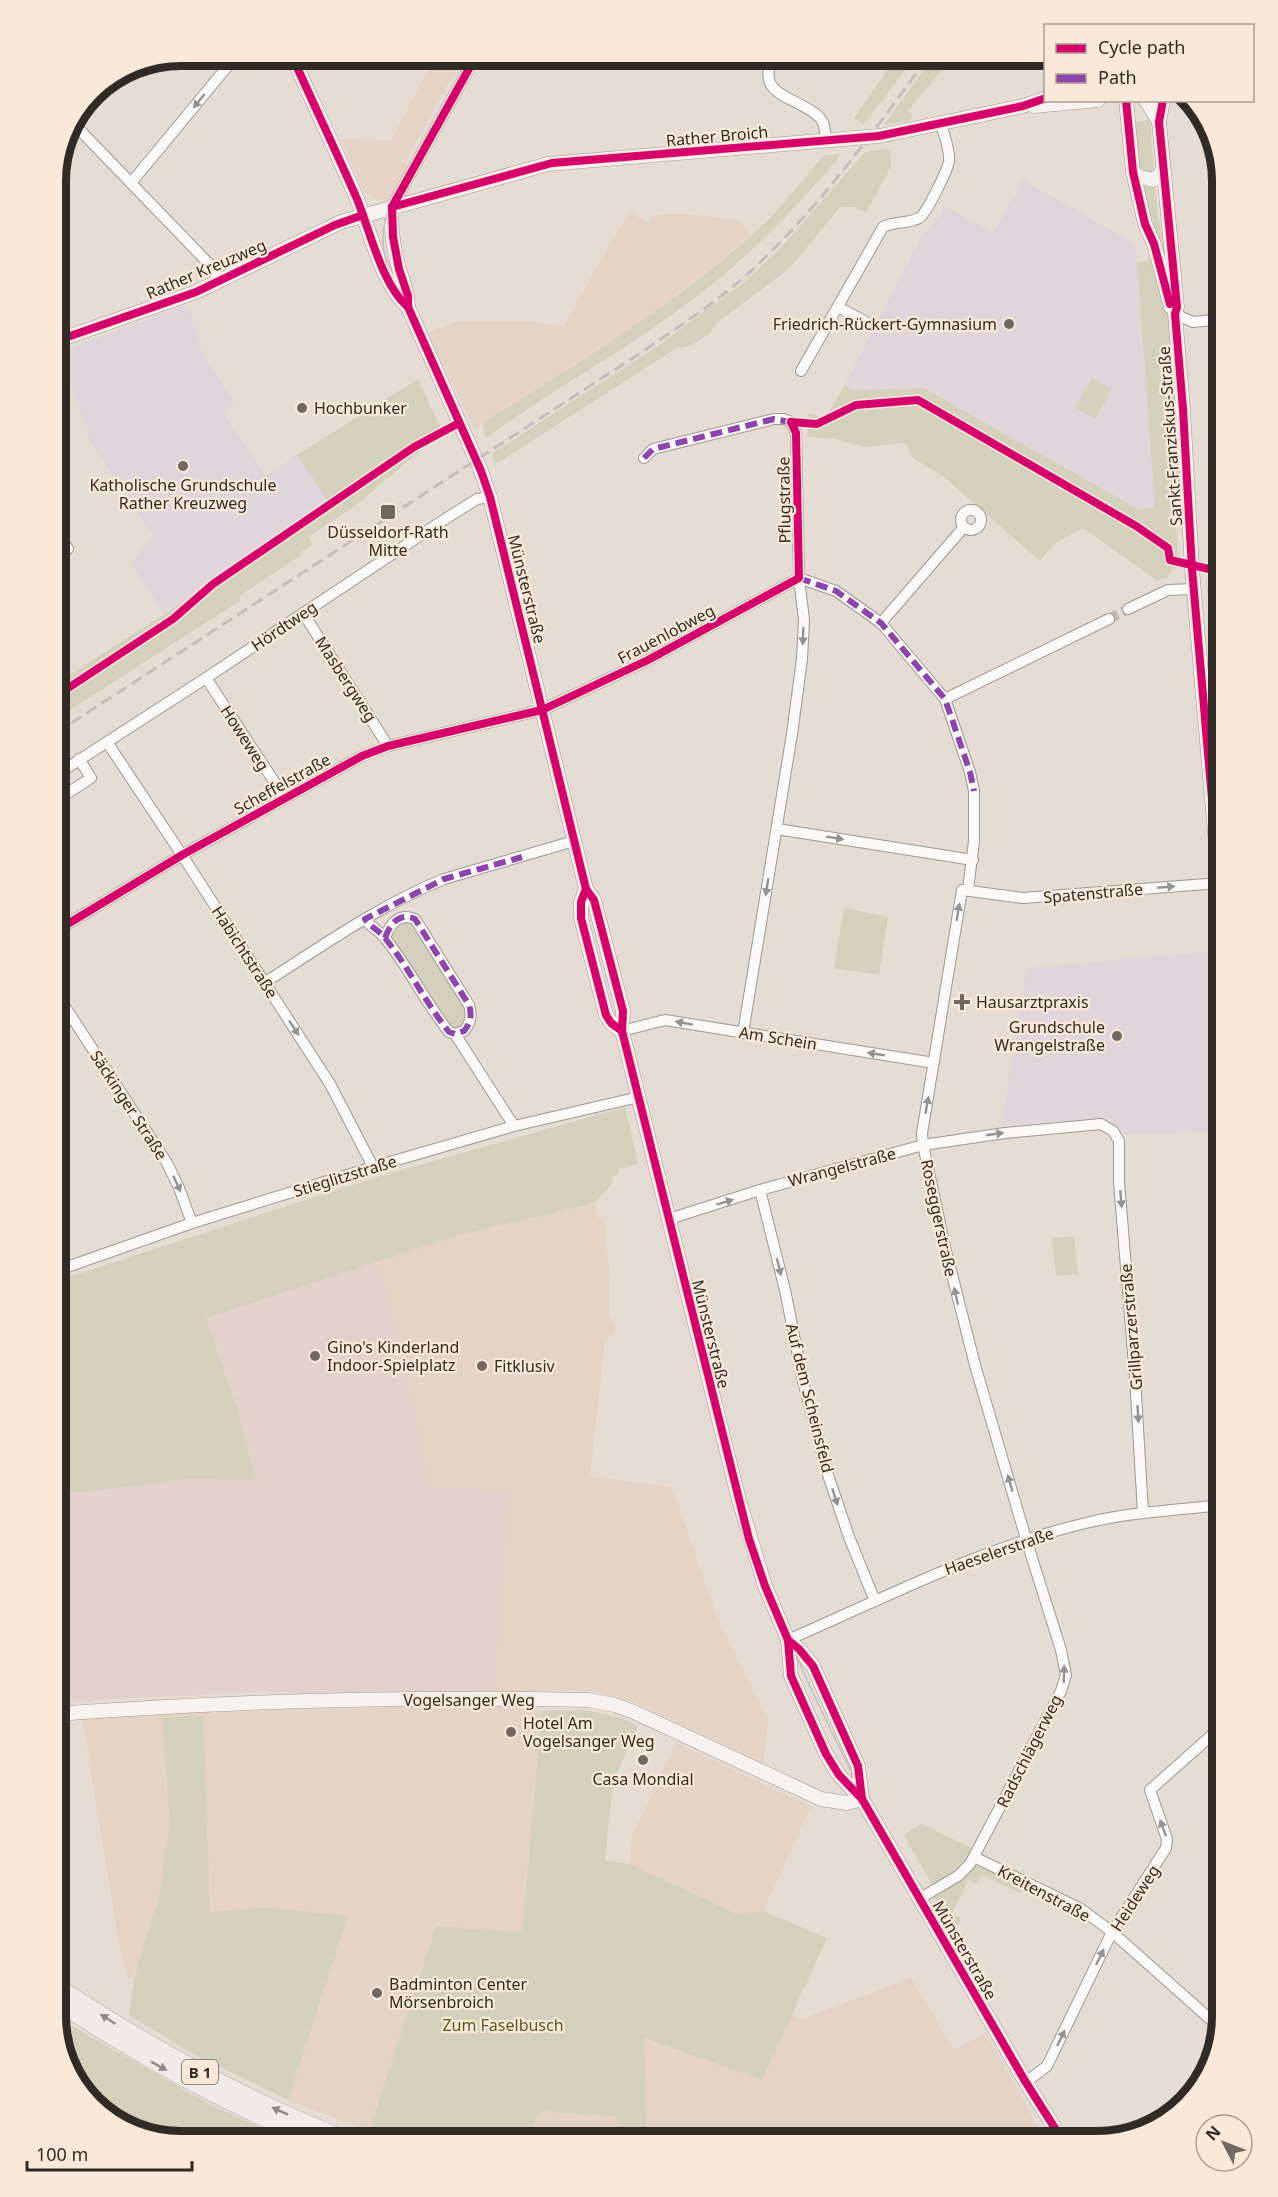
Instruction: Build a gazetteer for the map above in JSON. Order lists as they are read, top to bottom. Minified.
{"streets":{"main road":["B 1"],"street":["Rather Broich","Rather Kreuzweg","Sankt-Franziskus-Straße","Pflugstraße","Münsterstraße","Hördtweg","Frauenlobweg","Masbergweg","Howeweg","Scheffelstraße","Spatenstraße","Habichtstraße","Am Schein","Säckinger Straße","Wrangelstraße","Stieglitzstraße","Roseggerstraße","Grillparzerstraße","Auf dem Scheinsfeld","Haeselerstraße","Vogelsanger Weg","Radschlägerweg","Kreitenstraße","Heideweg"]},"crossings":[["Rather Broich","Rather Kreuzweg"],["Rather Broich","Münsterstraße"],["Rather Kreuzweg","Münsterstraße"],["Pflugstraße","Frauenlobweg"],["Pflugstraße","Am Schein"],["Münsterstraße","Hördtweg"],["Münsterstraße","Frauenlobweg"],["Münsterstraße","Scheffelstraße"],["Münsterstraße","Am Schein"],["Münsterstraße","Wrangelstraße"],["Münsterstraße","Stieglitzstraße"],["Münsterstraße","Haeselerstraße"],["Münsterstraße","Vogelsanger Weg"],["Münsterstraße","Radschlägerweg"],["Münsterstraße","Heideweg"],["Hördtweg","Masbergweg"],["Hördtweg","Howeweg"],["Hördtweg","Habichtstraße"],["Frauenlobweg","Scheffelstraße"],["Masbergweg","Scheffelstraße"],["Howeweg","Scheffelstraße"],["Scheffelstraße","Habichtstraße"],["Spatenstraße","Roseggerstraße"],["Habichtstraße","Stieglitzstraße"],["Am Schein","Roseggerstraße"],["Säckinger Straße","Stieglitzstraße"],["Wrangelstraße","Roseggerstraße"],["Wrangelstraße","Grillparzerstraße"],["Wrangelstraße","Auf dem Scheinsfeld"],["Roseggerstraße","Haeselerstraße"],["Roseggerstraße","Radschlägerweg"],["Grillparzerstraße","Haeselerstraße"],["Auf dem Scheinsfeld","Haeselerstraße"],["Haeselerstraße","Radschlägerweg"],["Radschlägerweg","Kreitenstraße"],["Kreitenstraße","Heideweg"]],"one_way":["Pflugstraße","Spatenstraße","Habichtstraße","Am Schein","Säckinger Straße","Wrangelstraße","Roseggerstraße","Grillparzerstraße","Auf dem Scheinsfeld","Radschlägerweg","Heideweg"],"parks":["Zum Faselbusch"],"places":{"other":["Friedrich-Rückert-Gymnasium","Hochbunker","Katholische Grundschule Rather Kreuzweg","Grundschule Wrangelstraße","Gino's Kinderland Indoor-Spielplatz","Fitklusiv","Hotel Am Vogelsanger Weg","Casa Mondial","Badminton Center Mörsenbroich"],"transit":["Düsseldorf-Rath Mitte"],"health":["Hausarztpraxis"]},"legend":["Cycle path","Path"],"scale_bar":"100 m","north":"top left"}
